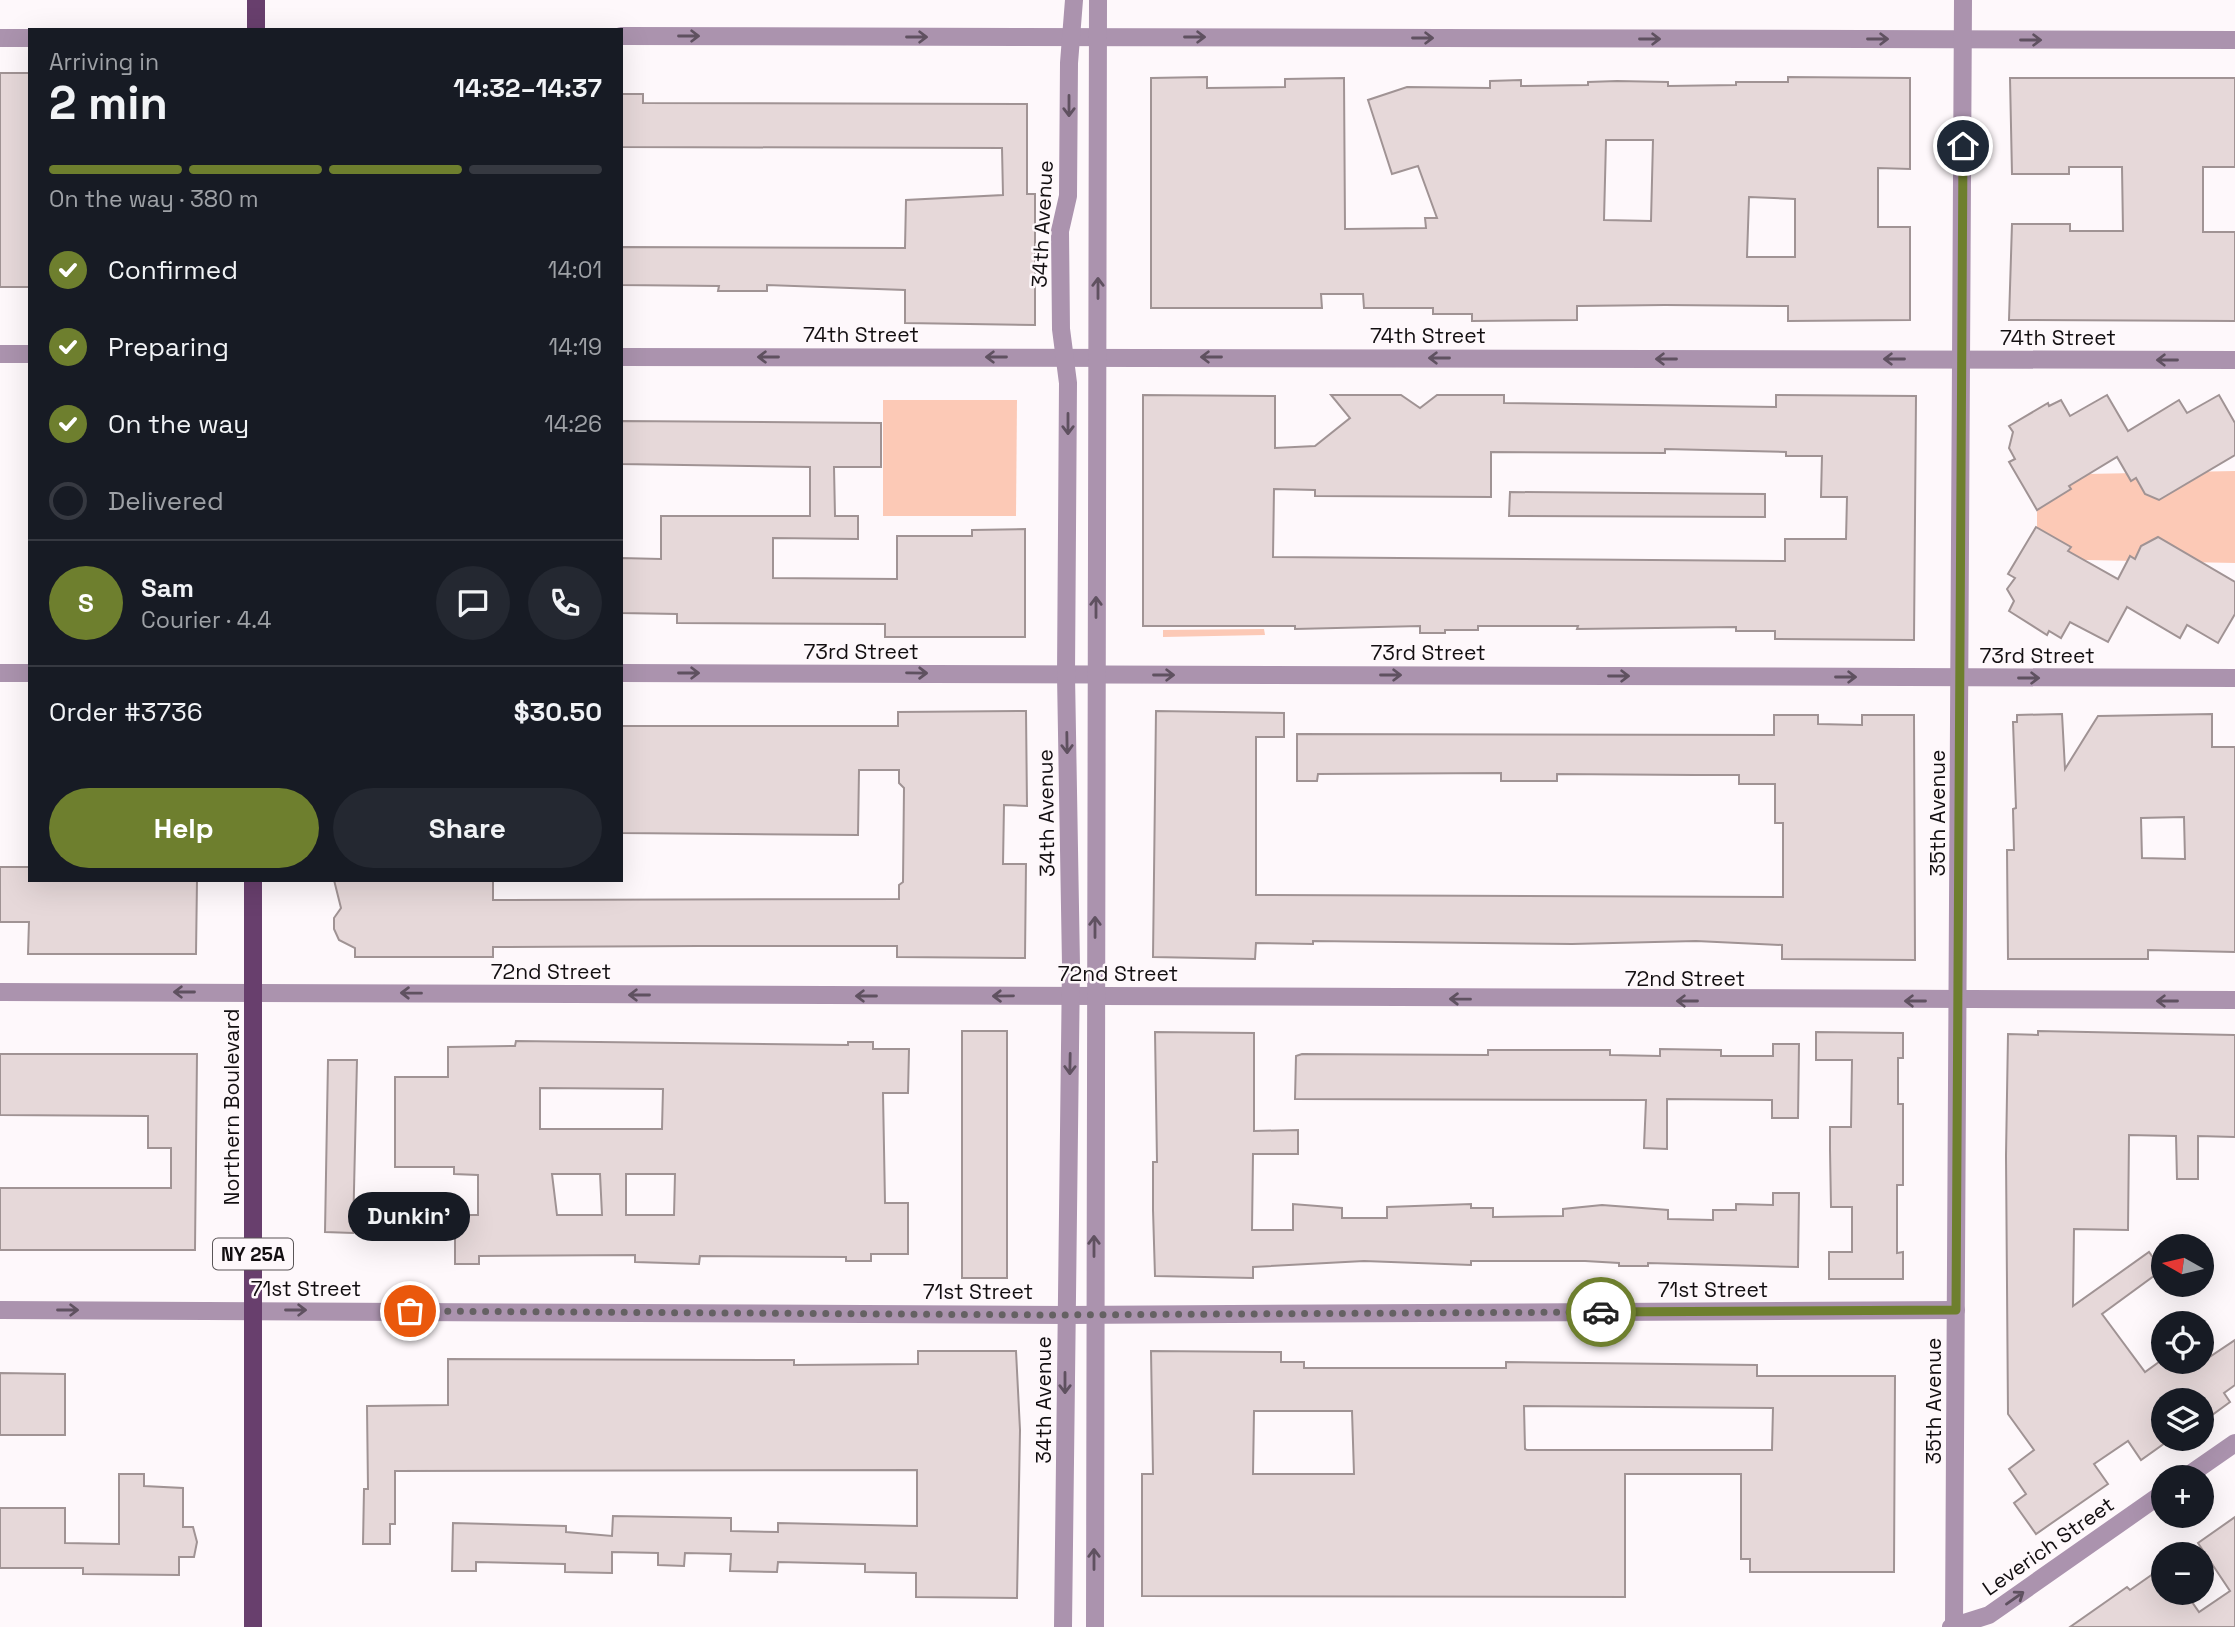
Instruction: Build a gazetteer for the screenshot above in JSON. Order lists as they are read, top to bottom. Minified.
{"streets":{"main road":["Northern Boulevard","NY 25A"],"street":["34th Avenue","74th Street","73rd Street","35th Avenue","72nd Street","71st Street","Leverich Street"]},"crossings":[["34th Avenue","74th Street"],["34th Avenue","73rd Street"],["34th Avenue","72nd Street"],["34th Avenue","71st Street"],["74th Street","35th Avenue"],["73rd Street","35th Avenue"],["35th Avenue","72nd Street"],["35th Avenue","71st Street"],["35th Avenue","Leverich Street"],["72nd Street","Northern Boulevard"],["Northern Boulevard","71st Street"]],"one_way":["74th Street","73rd Street","72nd Street","71st Street","Leverich Street"],"places":["Dunkin'"],"north":"left","page":{"heading":["2 min","Arriving in","14:32–14:37"],"panel":["Sam","Courier · 4.4","Order #3736","$30.50"],"bar":"On the way · 380 m","list":[["Confirmed","14:01"],["Preparing","14:19"],["On the way","14:26"],"Delivered"],"round":"S","buttons":["Help","Share"],"bubble":"Dunkin'","map_buttons":["+","−"]}}
